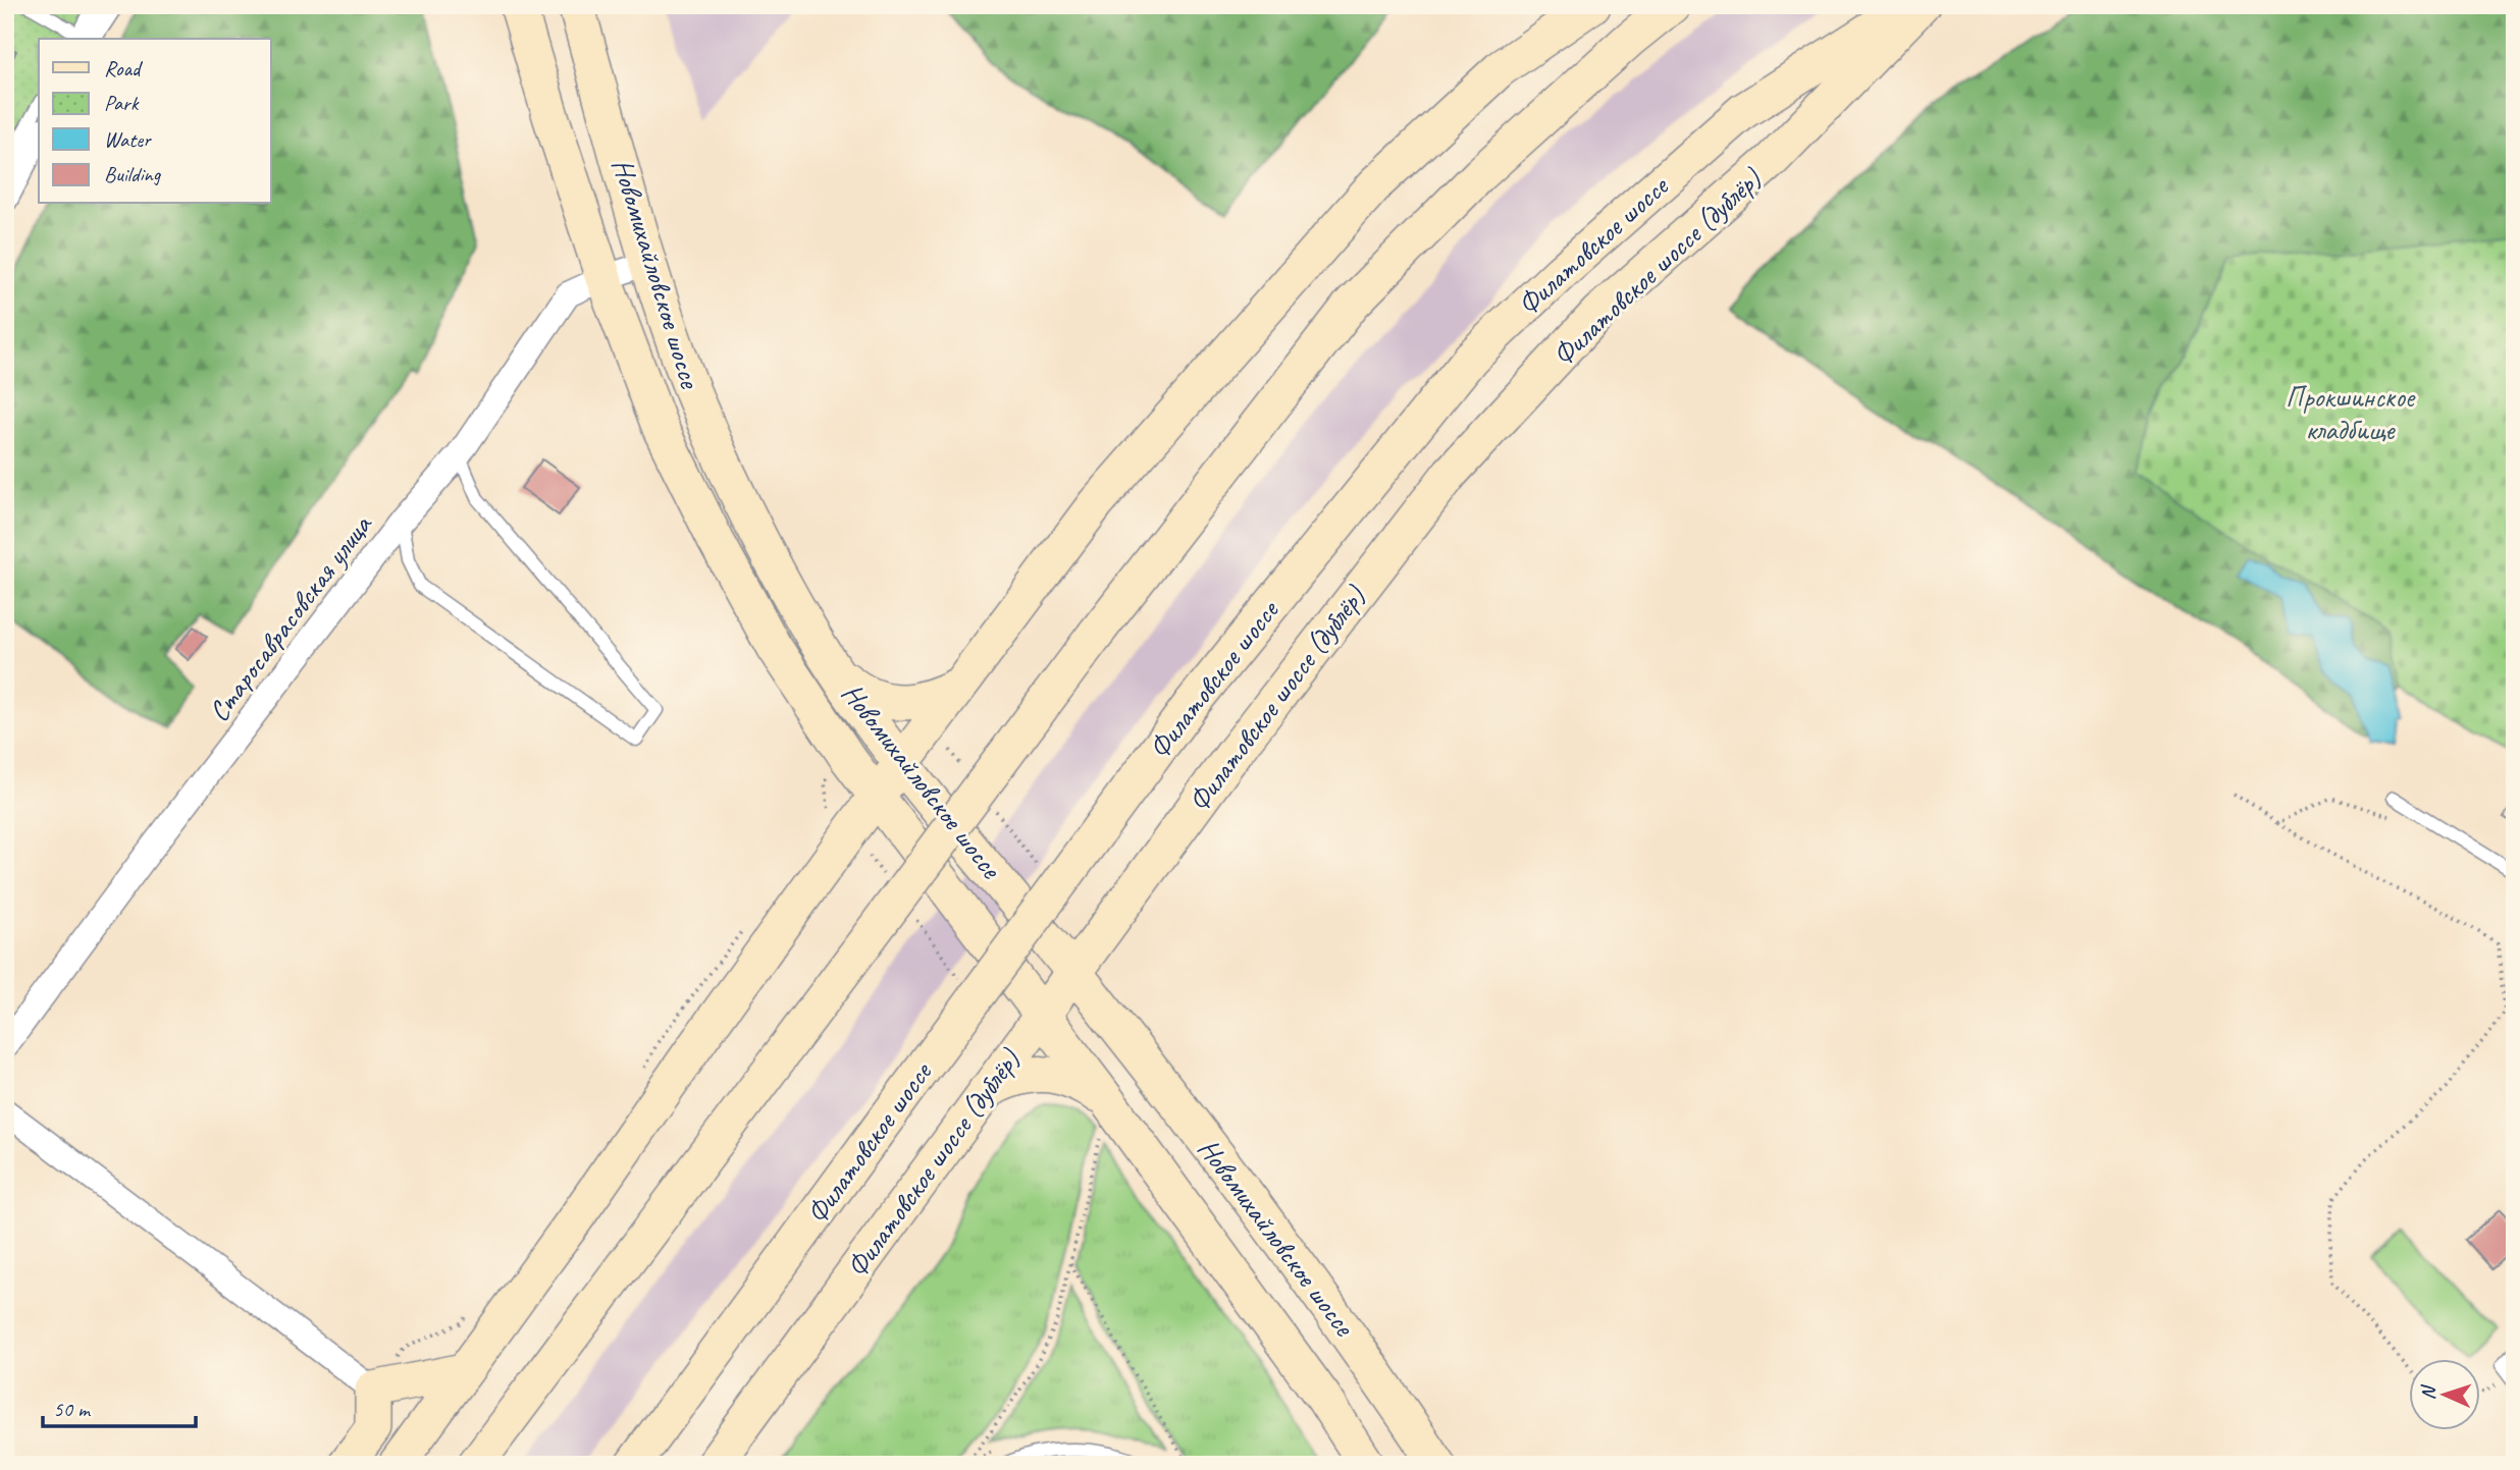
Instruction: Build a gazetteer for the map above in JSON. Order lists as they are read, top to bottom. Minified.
{"streets":{"main road":["Филатовское шоссе","Филатовское шоссе (дублёр)","Новомихайловское шоссе"],"street":["Старосаврасовская улица"]},"crossings":[["Филатовское шоссе (дублёр)","Новомихайловское шоссе"],["Новомихайловское шоссе","Старосаврасовская улица"]],"parks":["Прокшинское кладбище"],"legend":["Road","Park","Water","Building"],"scale_bar":"50 m","north":"left"}
